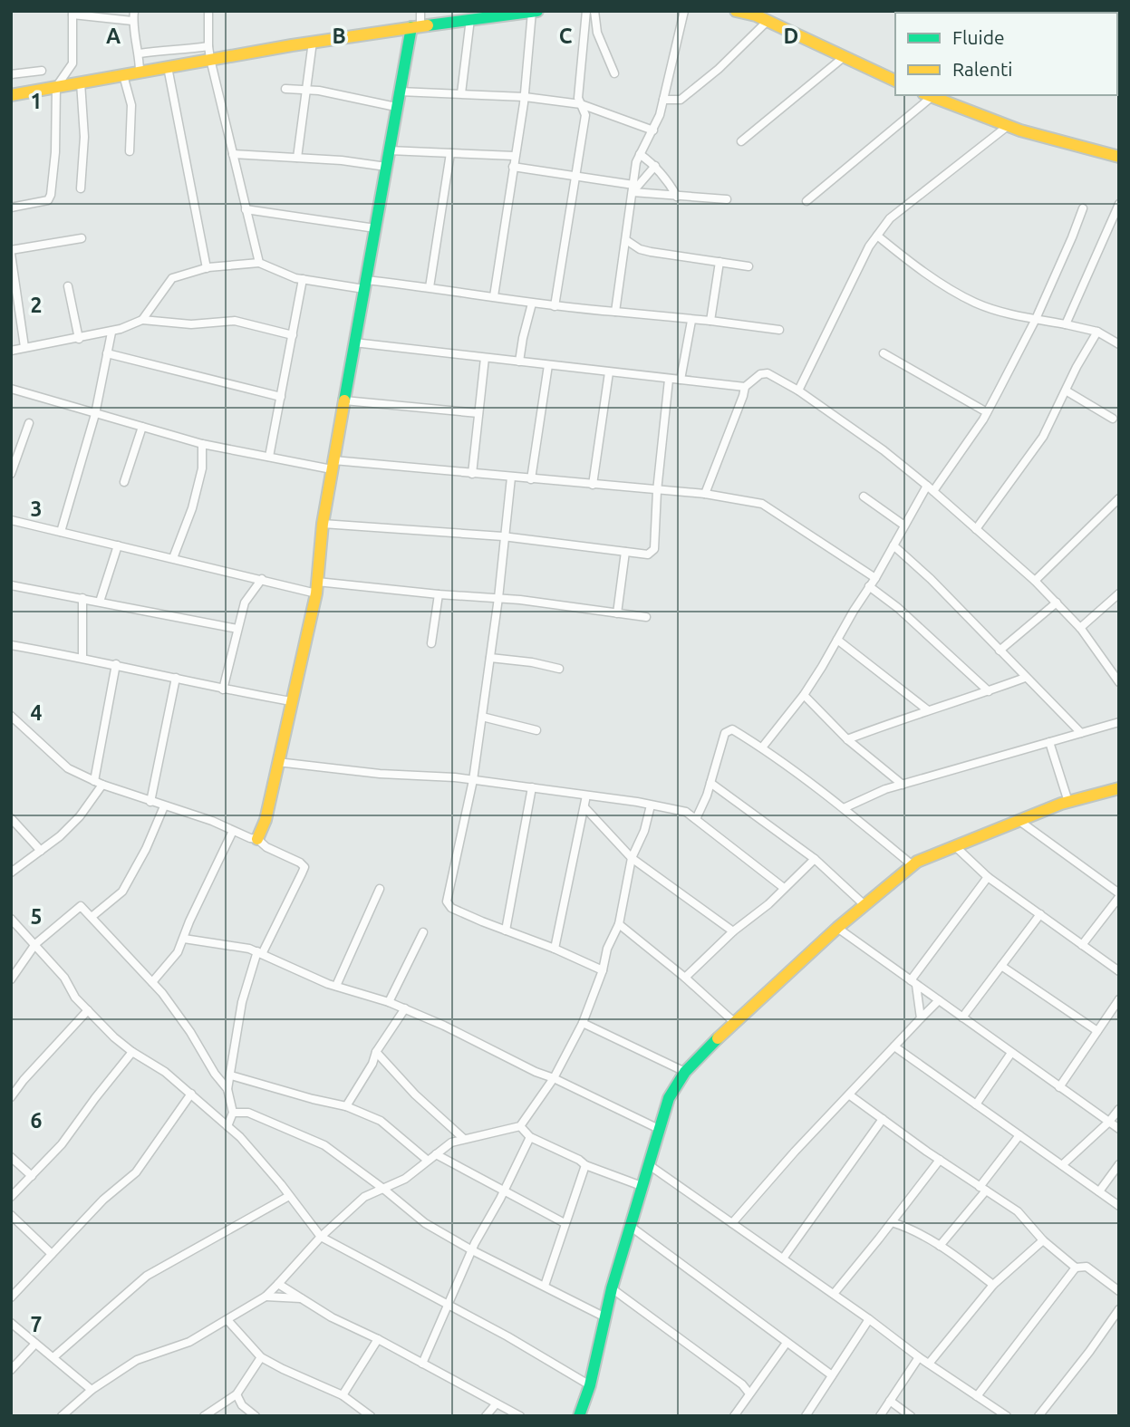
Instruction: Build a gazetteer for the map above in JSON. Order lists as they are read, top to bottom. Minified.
{"legend":["Fluide","Ralenti"],"grid":{"columns":["A","B","C","D"],"rows":["1","2","3","4","5","6","7"]}}
